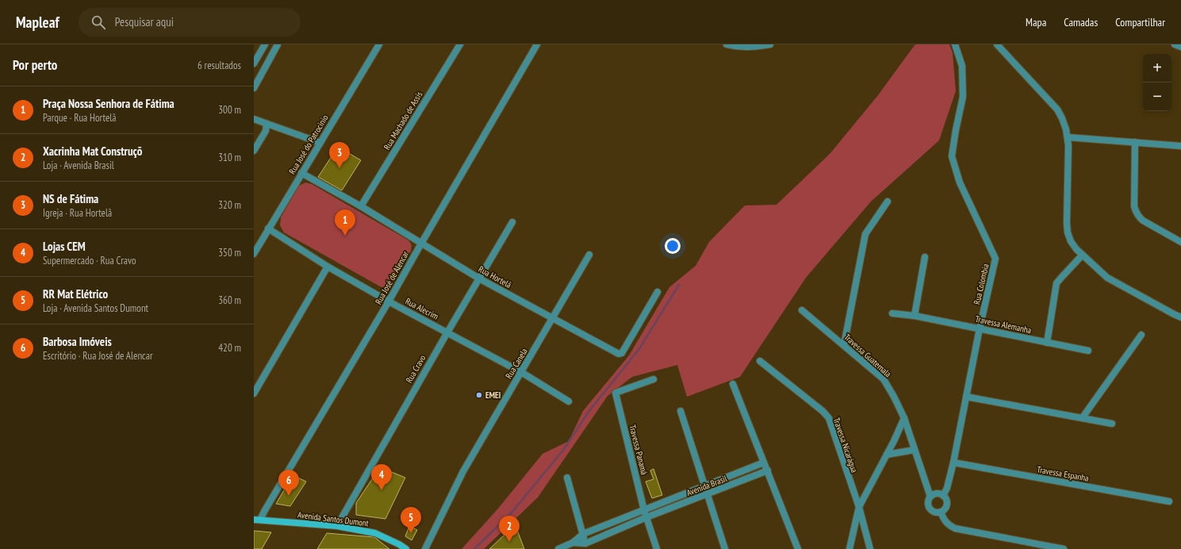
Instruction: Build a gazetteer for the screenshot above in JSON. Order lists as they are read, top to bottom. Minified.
{"streets":{"street":["Rua Machado de Assis","Rua José do Patrocinio","Rua Hortelã","Rua José de Alencar","Rua Colombia","Rua Alecrim","Travessa Alemanha","Travessa Guatemala","Rua Canela","Rua Cravo","Travessa Nicarágua","Travessa Panamá","Travessa Espanha","Avenida Brasil","Avenida Santos Dumont"]},"crossings":[["Rua Machado de Assis","Rua Hortelã"],["Rua José do Patrocinio","Rua Hortelã"],["Rua José do Patrocinio","Rua Alecrim"],["Rua Hortelã","Rua José de Alencar"],["Rua Hortelã","Rua Canela"],["Rua Hortelã","Rua Cravo"],["Rua José de Alencar","Rua Alecrim"],["Rua José de Alencar","Avenida Santos Dumont"],["Rua Colombia","Travessa Alemanha"],["Rua Colombia","Travessa Guatemala"],["Rua Colombia","Travessa Espanha"],["Rua Alecrim","Rua Canela"],["Rua Alecrim","Rua Cravo"],["Rua Cravo","Avenida Santos Dumont"],["Travessa Panamá","Avenida Brasil"]],"places":["EMEI"],"page":{"header":"Mapleaf","search":"Pesquisar aqui","nav":["Mapa","Camadas","Compartilhar"],"heading":["Por perto","6 resultados"],"map_buttons":["+","−"],"list":[{"mark":"1","name":"Praça Nossa Senhora de Fátima","note":"Parque · Rua Hortelã","value":"300 m"},{"mark":"2","name":"Xacrinha Mat Construçõ","note":"Loja · Avenida Brasil","value":"310 m"},{"mark":"3","name":"NS de Fátima","note":"Igreja · Rua Hortelã","value":"320 m"},{"mark":"4","name":"Lojas CEM","note":"Supermercado · Rua Cravo","value":"350 m"},{"mark":"5","name":"RR Mat Elétrico","note":"Loja · Avenida Santos Dumont","value":"360 m"},{"mark":"6","name":"Barbosa Imóveis","note":"Escritório · Rua José de Alencar","value":"420 m"}],"pins":["3","1","4","6","5","2"]}}
